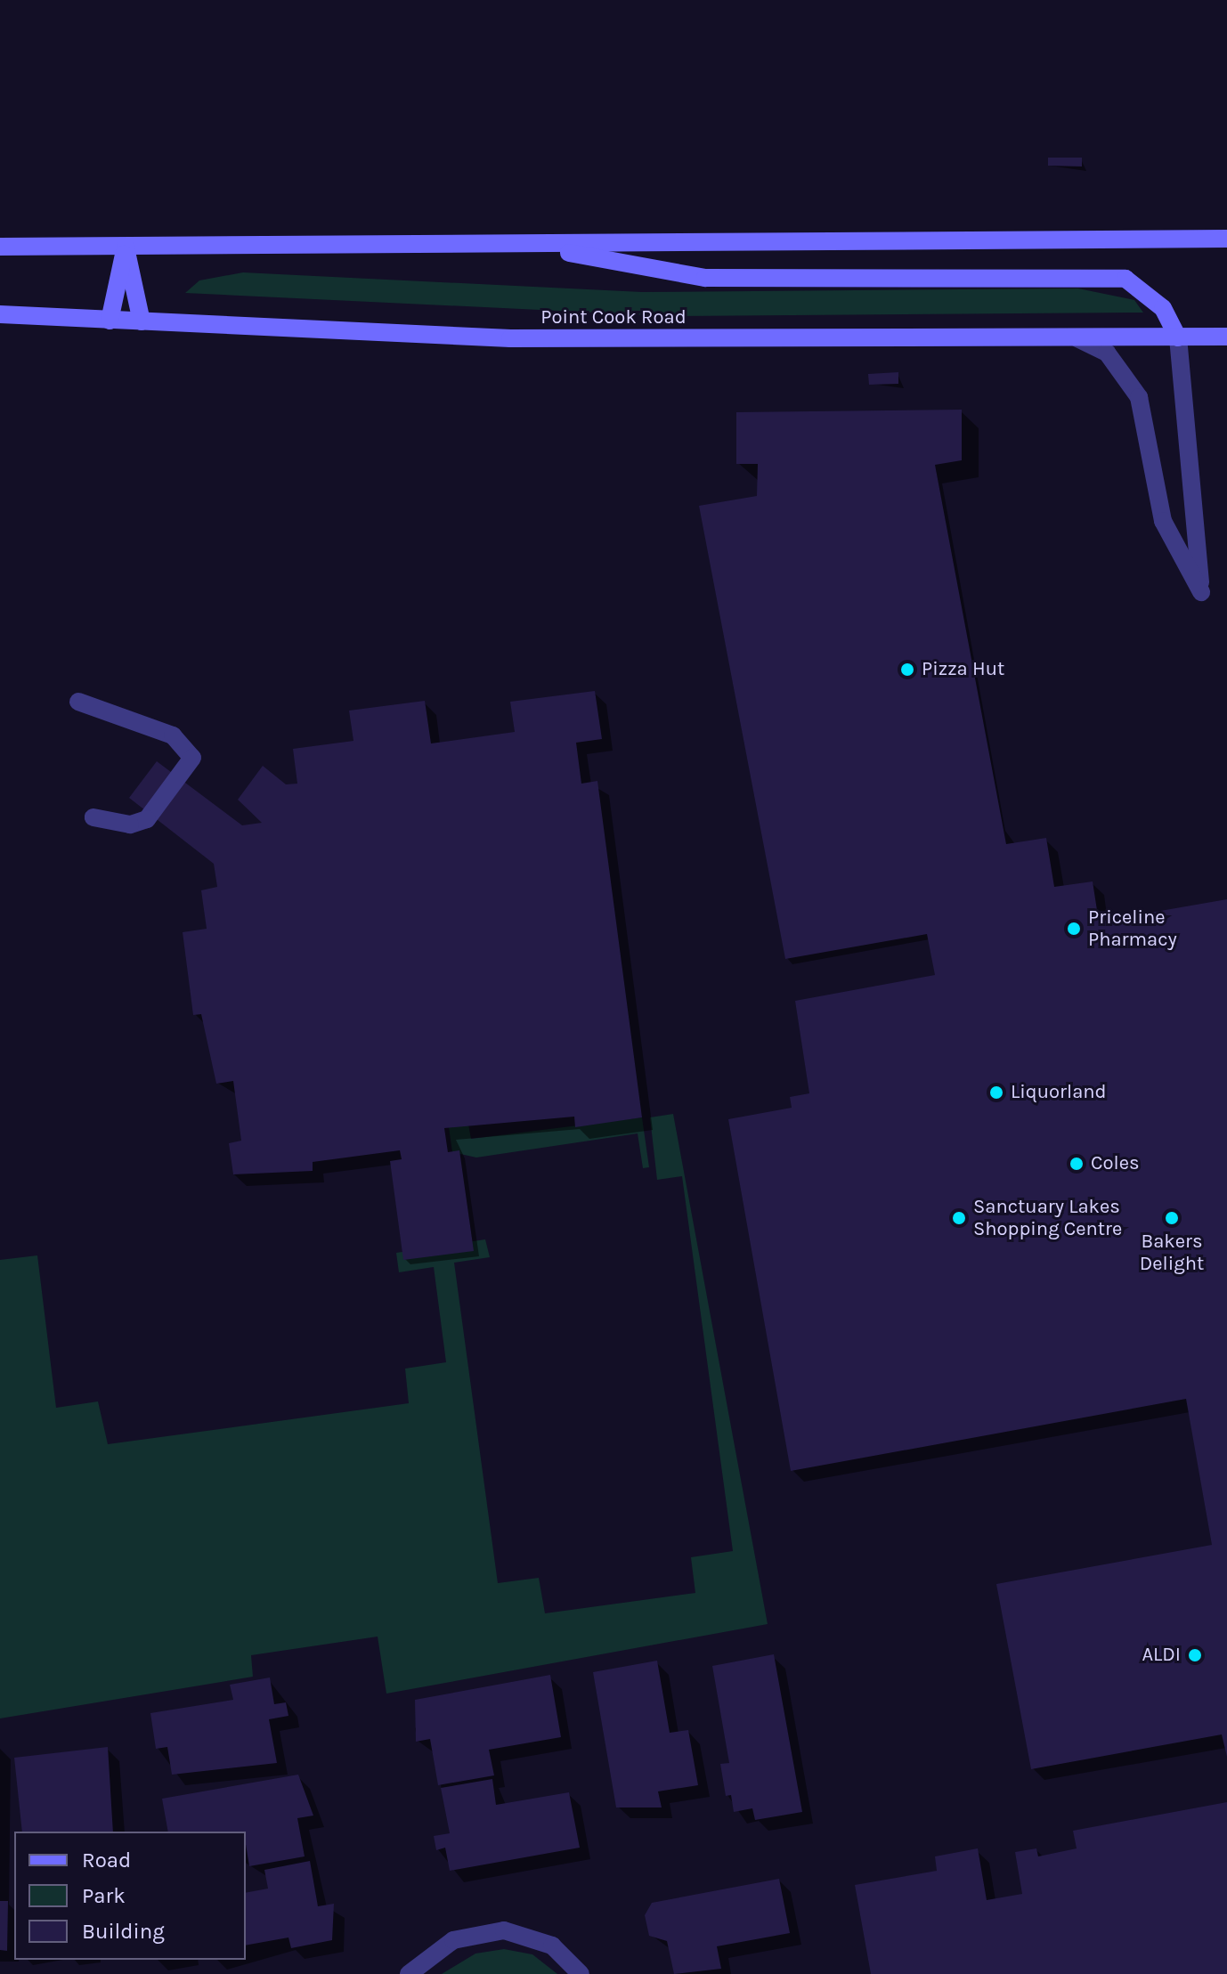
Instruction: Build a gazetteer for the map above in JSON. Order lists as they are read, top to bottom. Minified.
{"streets":{"main road":["Point Cook Road"]},"places":["Pizza Hut","Priceline Pharmacy","Liquorland","Coles","Sanctuary Lakes Shopping Centre","Bakers Delight","ALDI"],"legend":["Road","Park","Building"]}
